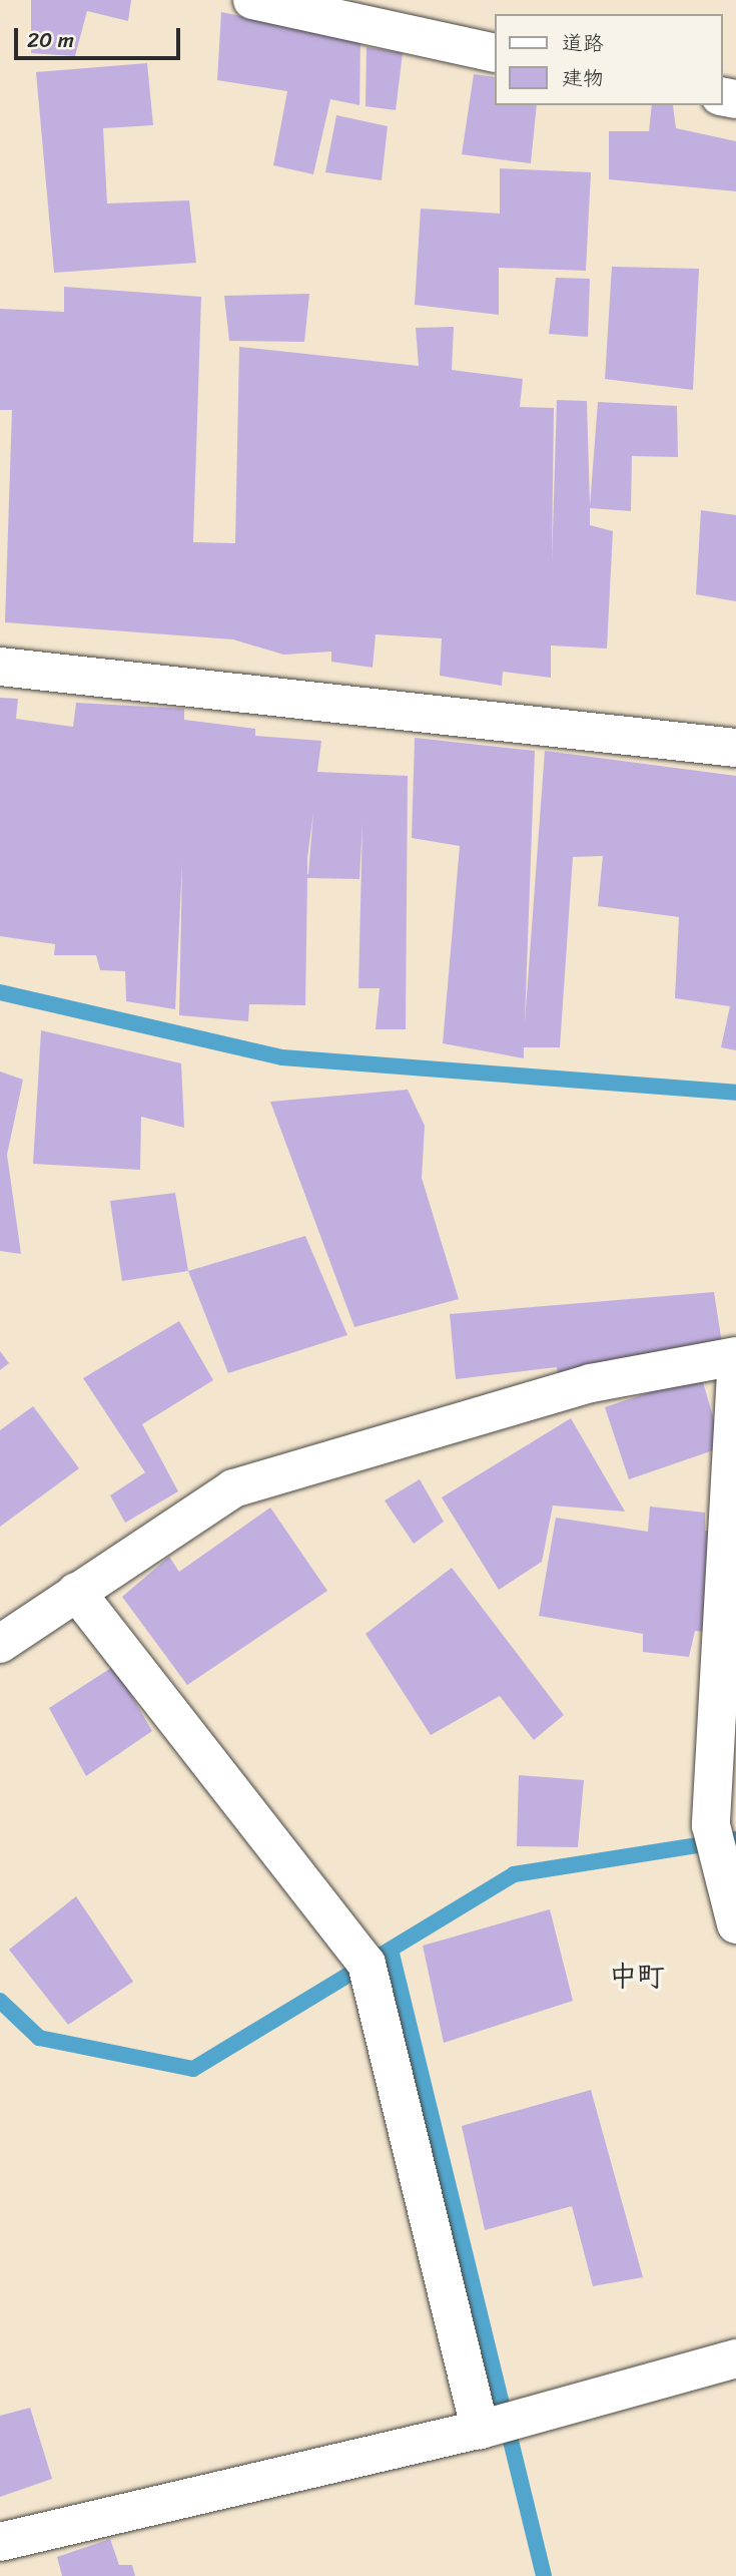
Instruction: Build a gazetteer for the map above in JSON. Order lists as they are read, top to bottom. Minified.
{"districts":["中町"],"legend":["道路","建物"],"scale_bar":"20 m"}
